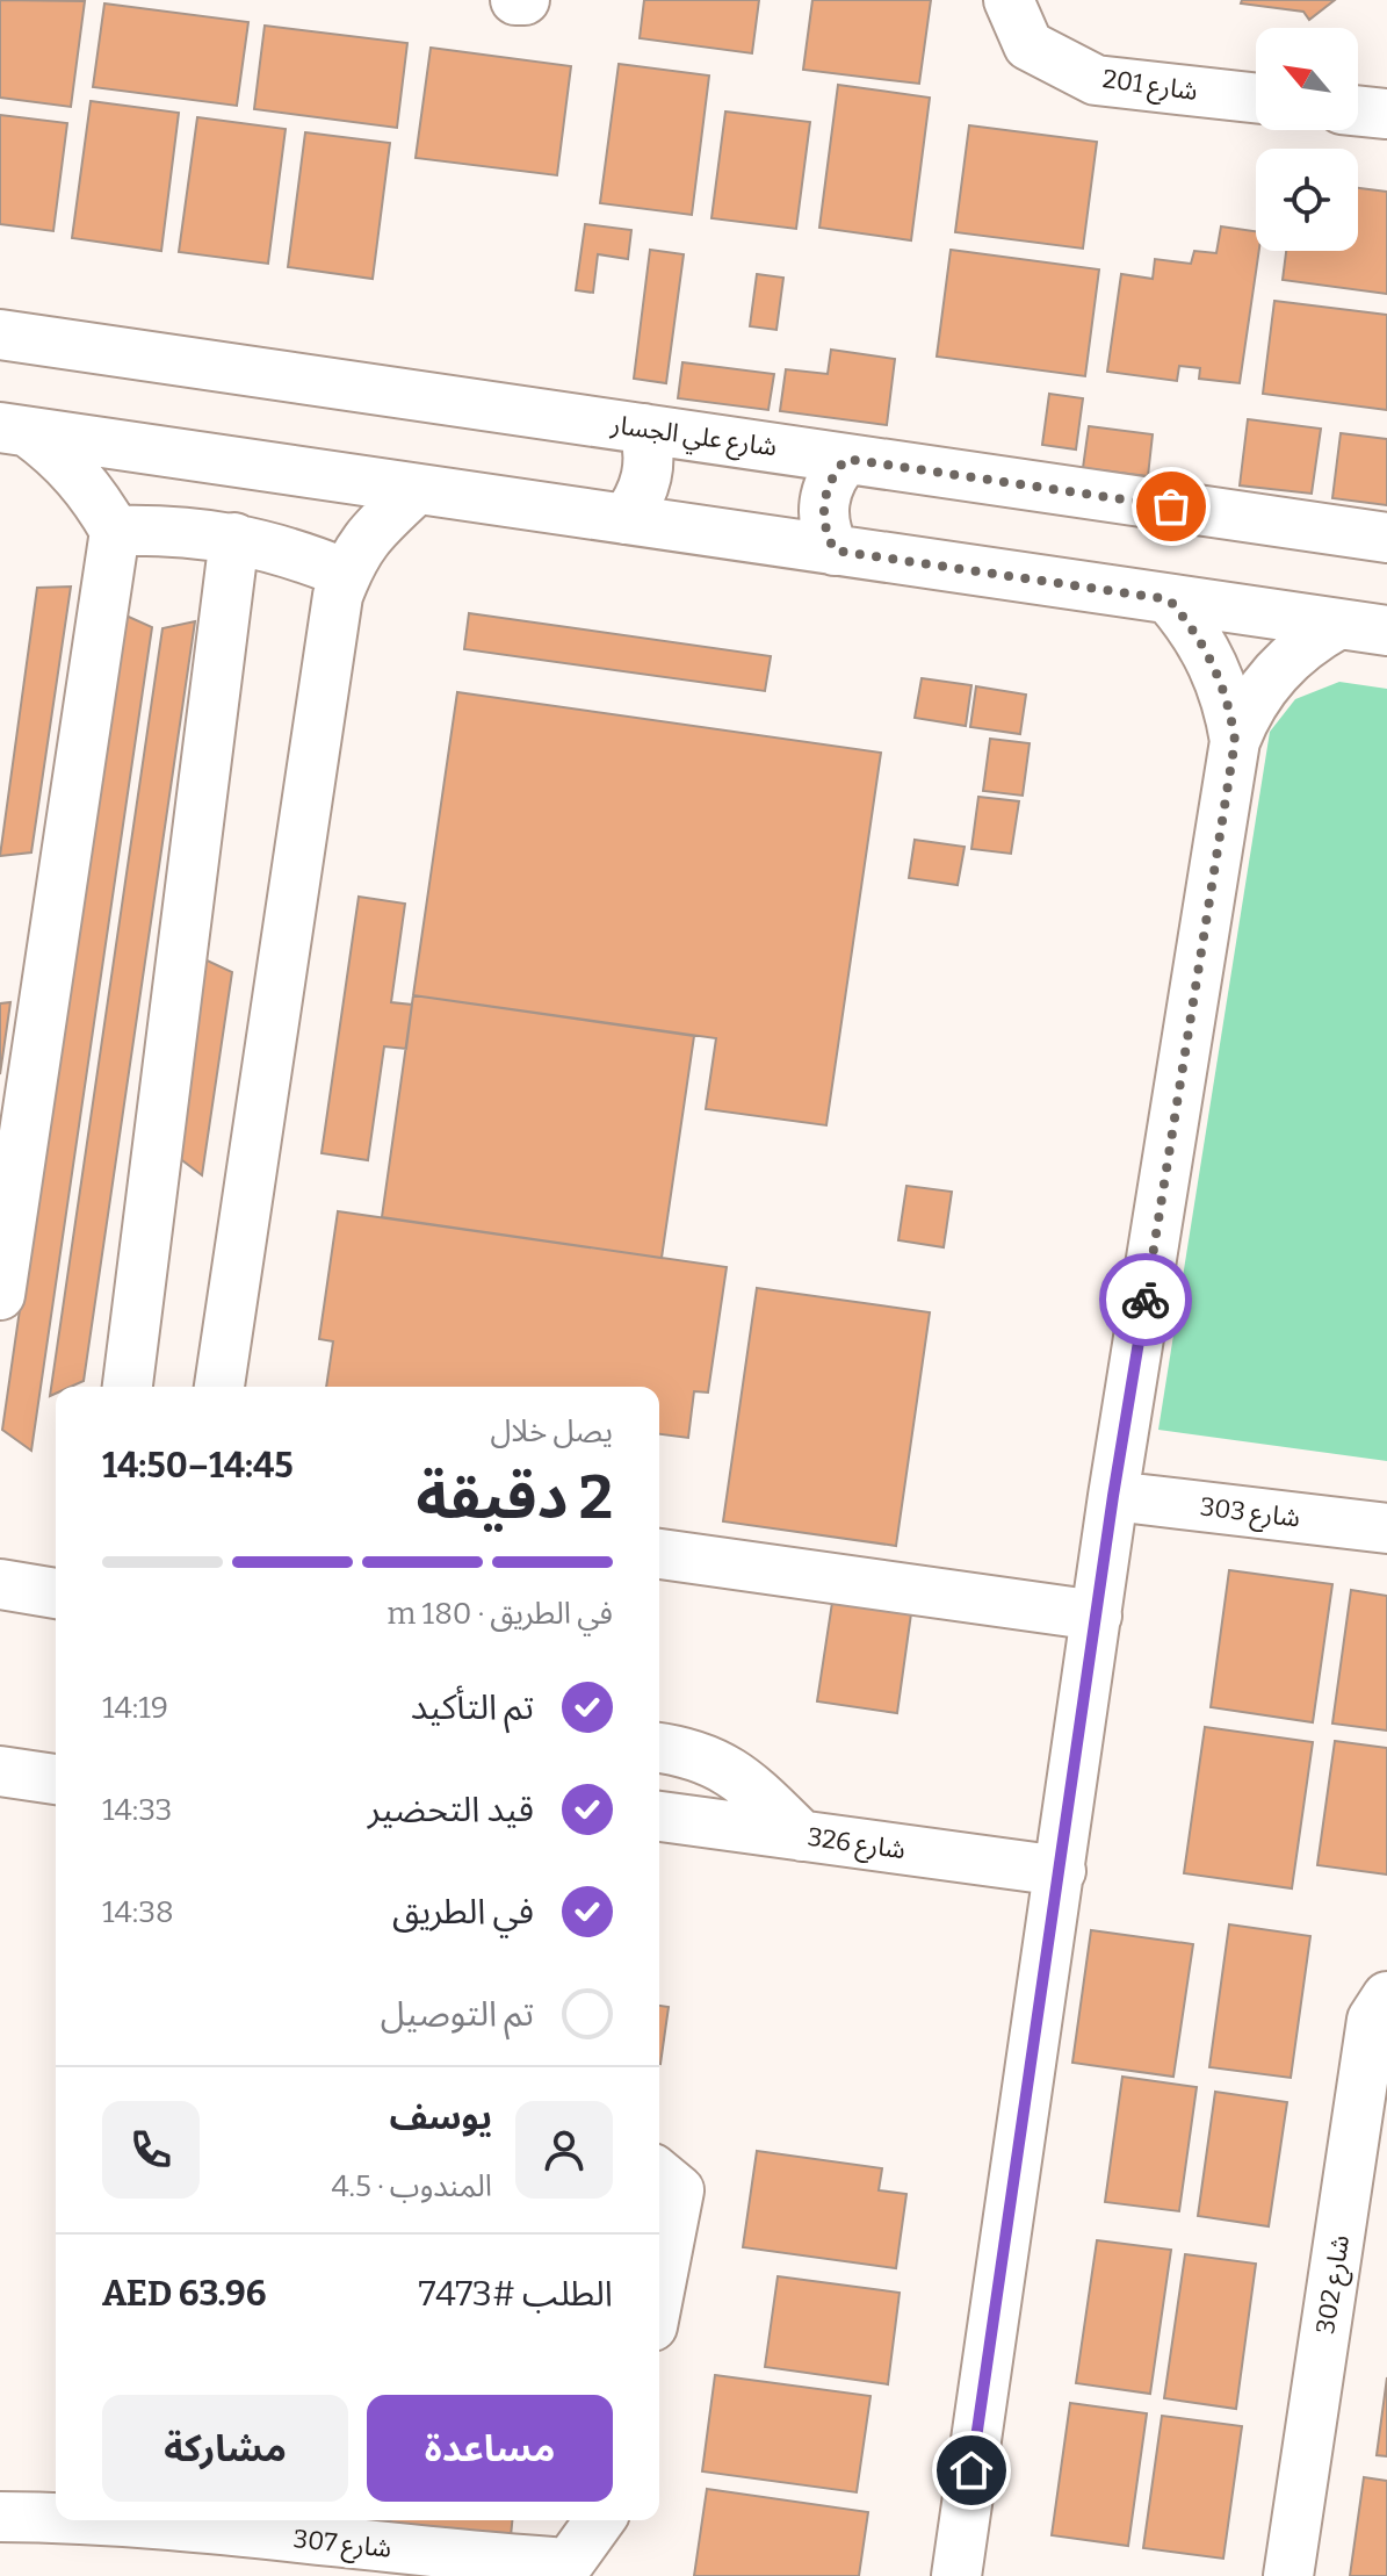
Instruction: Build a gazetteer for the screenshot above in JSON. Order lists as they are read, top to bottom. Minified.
{"streets":{"street":["شارع 201","شارع علي الجسار","شارع 303","شارع 326","شارع 302","شارع 307"]},"north":"top left","page":{"heading":["2 دقيقة","يصل خلال","14:45–14:50"],"panel":["يوسف","المندوب · 4.5","الطلب #7473","AED 63.96"],"bar":"في الطريق · 180 m","list":[["تم التأكيد","14:19"],["قيد التحضير","14:33"],["في الطريق","14:38"],"تم التوصيل"],"buttons":["مساعدة","مشاركة"]}}
